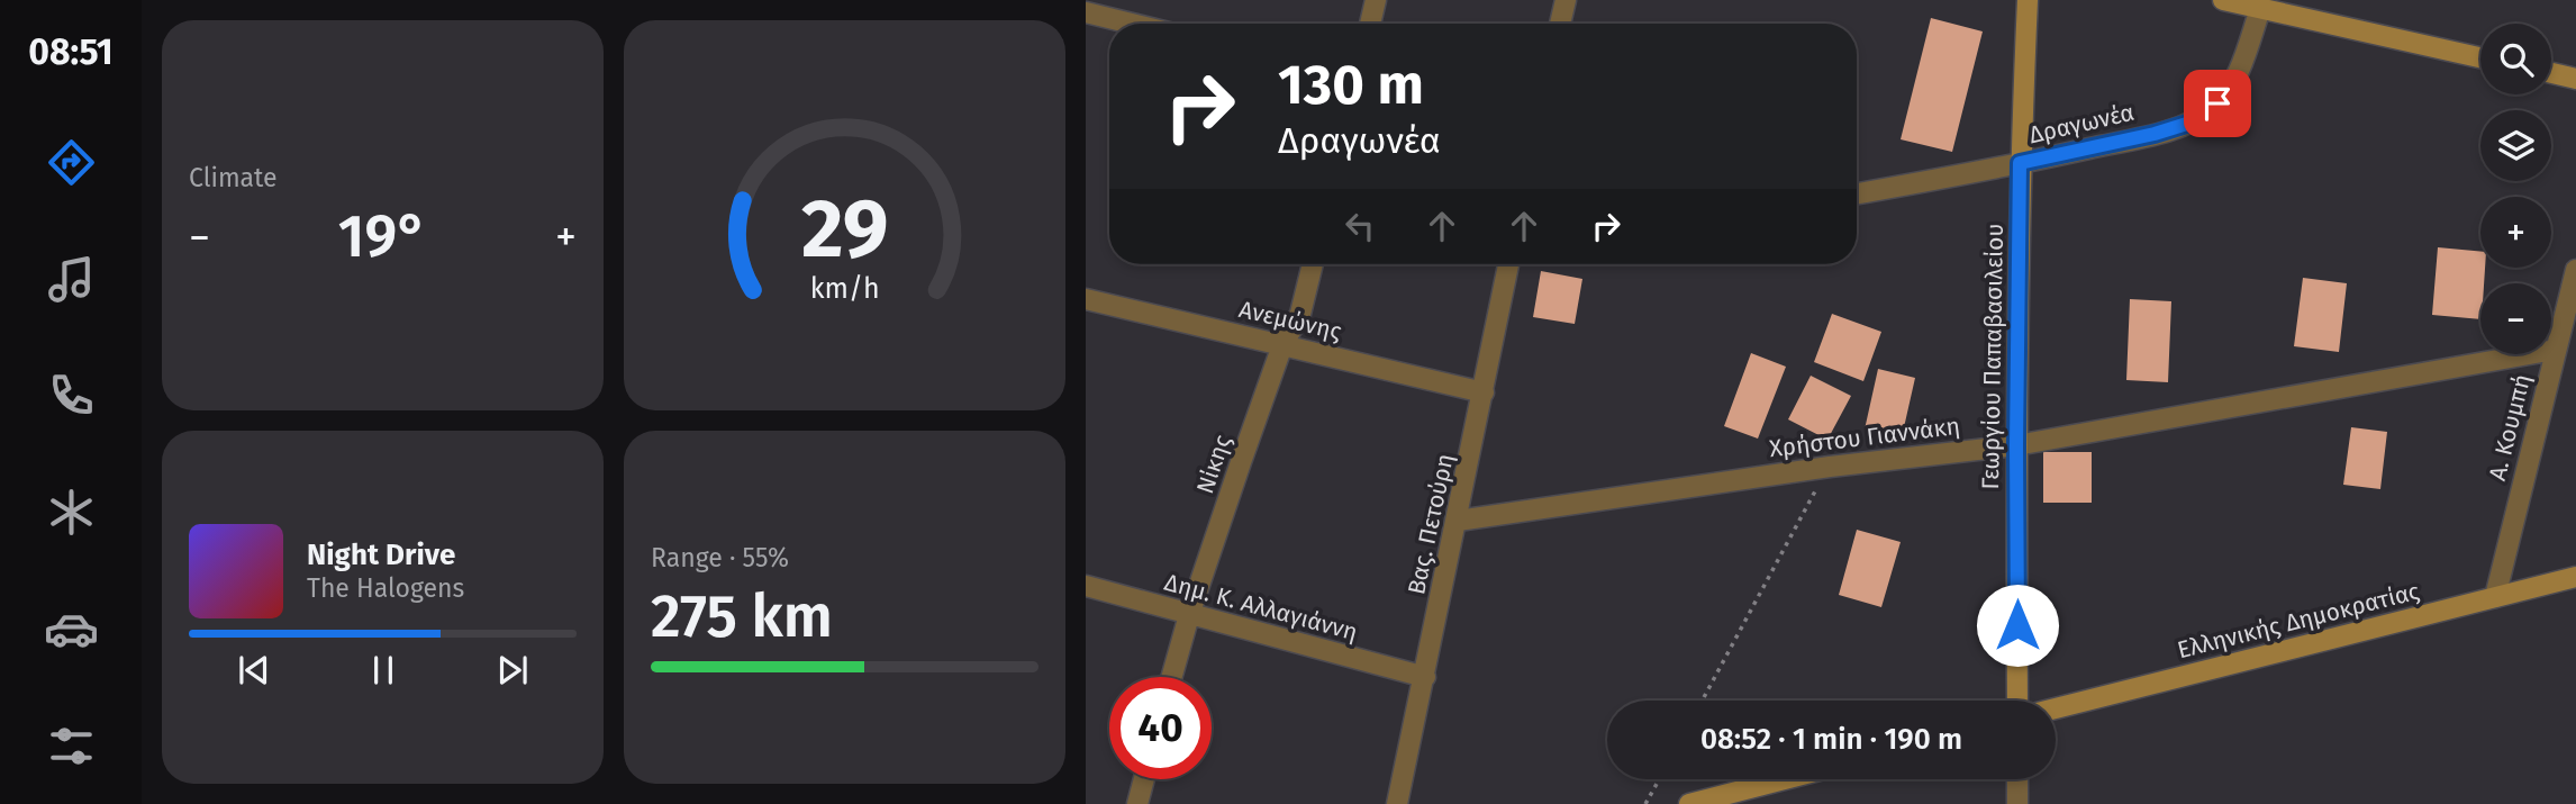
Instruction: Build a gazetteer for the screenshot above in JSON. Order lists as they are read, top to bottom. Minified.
{"streets":{"main road":["Γεωργίου Παπαβασιλείου","Ελληνικής Δημοκρατίας"],"street":["Δραγωνέα","Ανεμώνης","Α. Κουμπή","Χρήστου Γιαννάκη","Νίκης","Βας. Πετούρη","Δημ. Κ. Αλλαγιάννη"]},"crossings":[["Δραγωνέα","Γεωργίου Παπαβασιλείου"],["Ανεμώνης","Νίκης"],["Ανεμώνης","Βας. Πετούρη"],["Γεωργίου Παπαβασιλείου","Χρήστου Γιαννάκη"],["Α. Κουμπή","Χρήστου Γιαννάκη"],["Α. Κουμπή","Ελληνικής Δημοκρατίας"],["Χρήστου Γιαννάκη","Βας. Πετούρη"],["Νίκης","Δημ. Κ. Αλλαγιάννη"],["Βας. Πετούρη","Δημ. Κ. Αλλαγιάννη"]],"page":{"tabs":"08:51","tile":["Climate",["Range · 55%","275 km"]],"map_buttons":["+","−"],"turn":["130 m","Δραγωνέα"],"heat":["−","19°","+"],"song":["Night Drive","The Halogens"],"limit":"40","trip":"08:52 · 1 min · 190 m","gauge":["29","km/h"]}}
